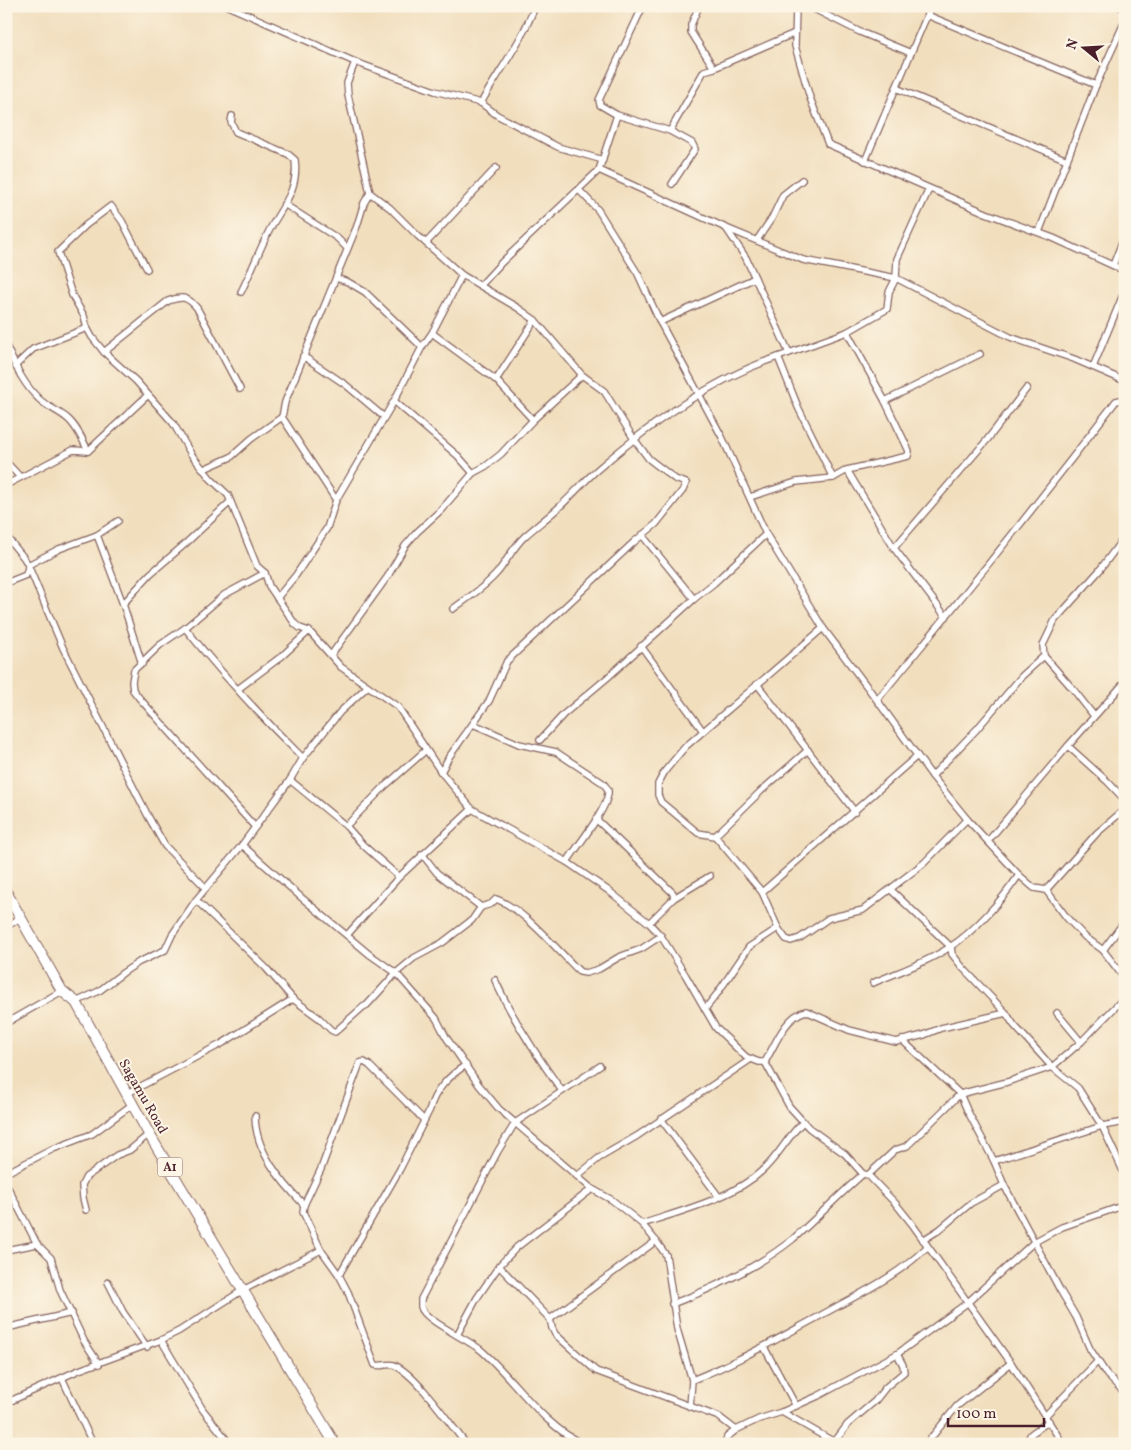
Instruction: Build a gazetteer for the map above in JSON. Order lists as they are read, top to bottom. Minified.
{"streets":{"highway":["Sagamu Road","A1"]},"scale_bar":"100 m","north":"left"}
